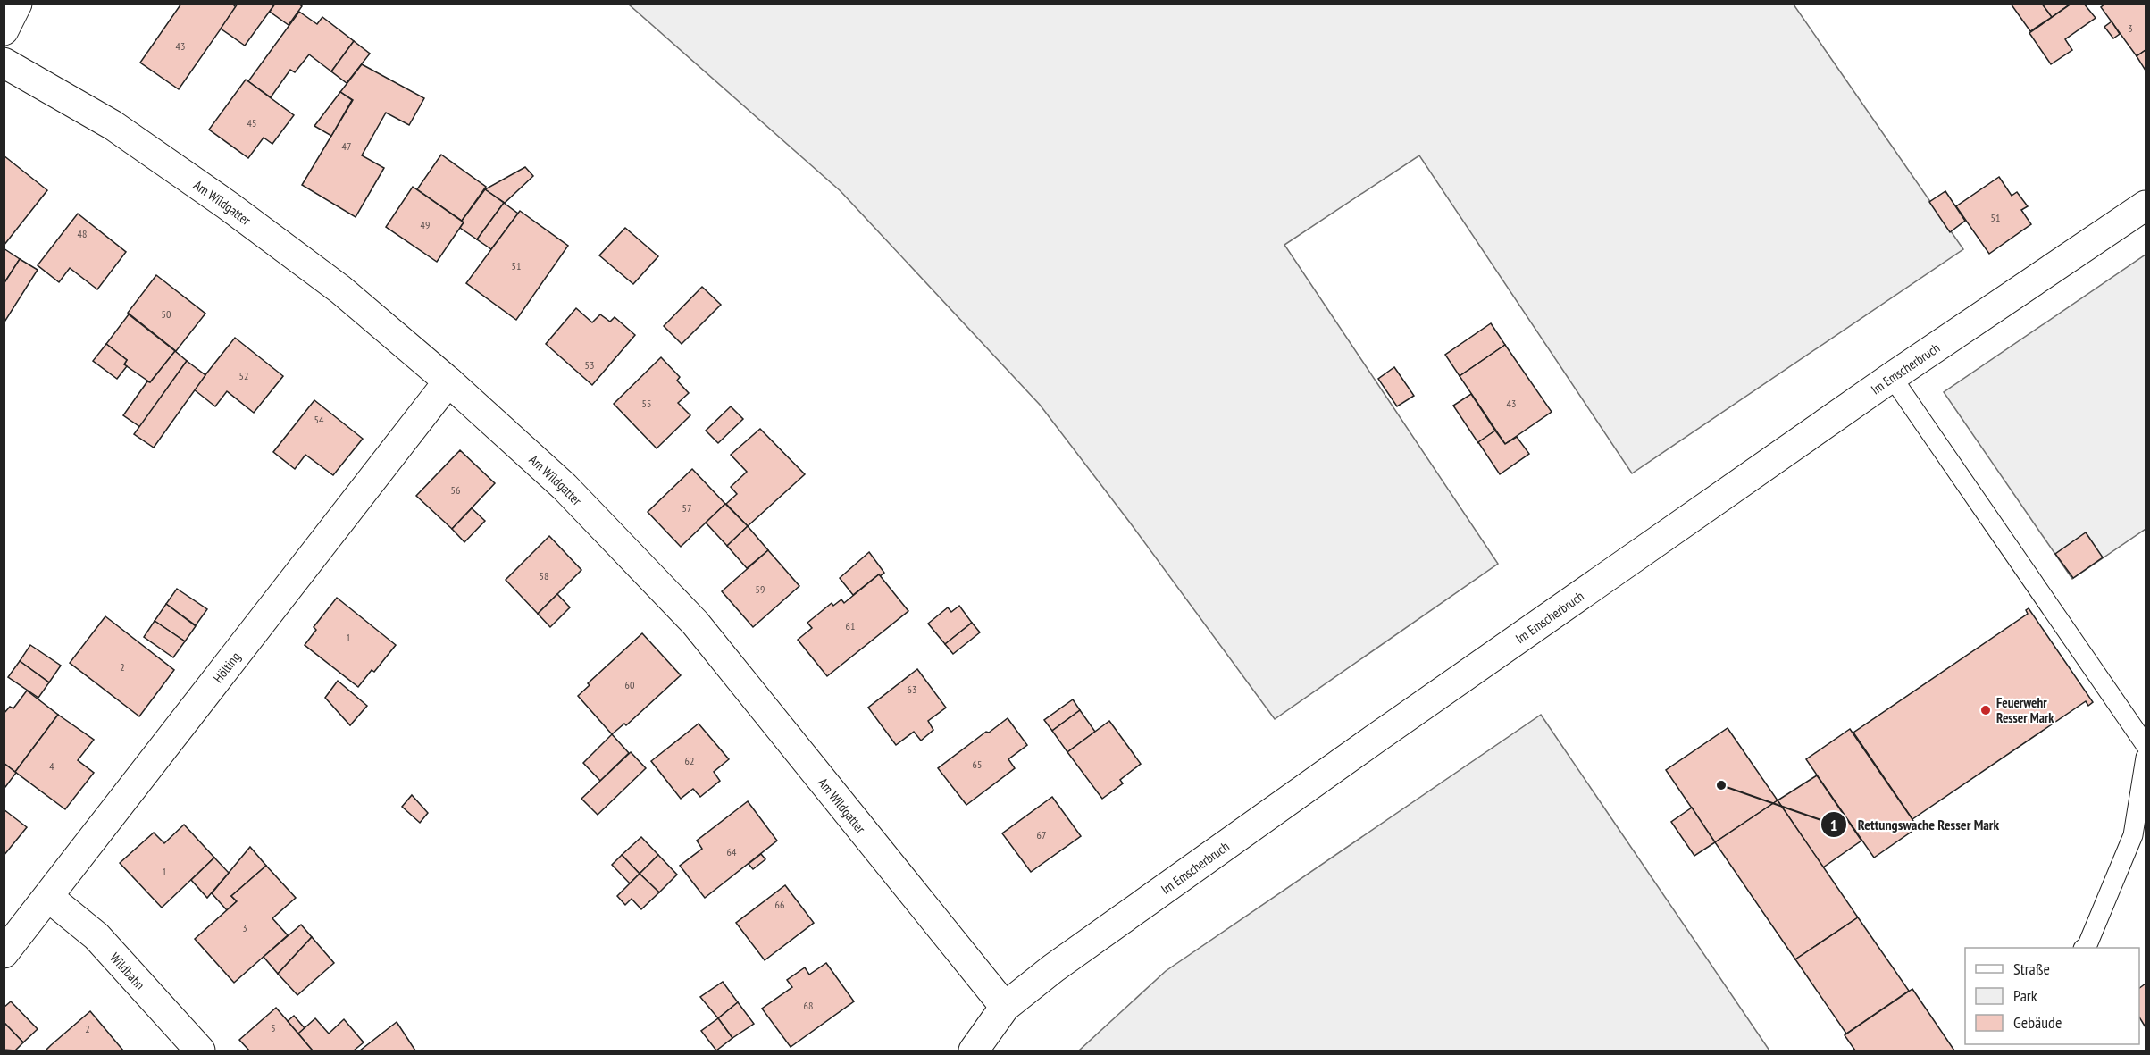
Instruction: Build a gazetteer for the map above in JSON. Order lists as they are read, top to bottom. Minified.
{"streets":{"street":["Am Wildgatter","Im Emscherbruch","Hölting","Wildbahn"]},"crossings":[["Am Wildgatter","Im Emscherbruch"],["Am Wildgatter","Hölting"],["Hölting","Wildbahn"]],"places":["Feuerwehr Resser Mark","Rettungswache Resser Mark"],"house_numbers":["3","43","45","47","51","49","48","51","50","53","52","55","43","54","56","57","58","59","61","1","2","60","63","62","65","4","67","64","1","66","3","68","5","2"],"legend":["Straße","Park","Gebäude"]}
